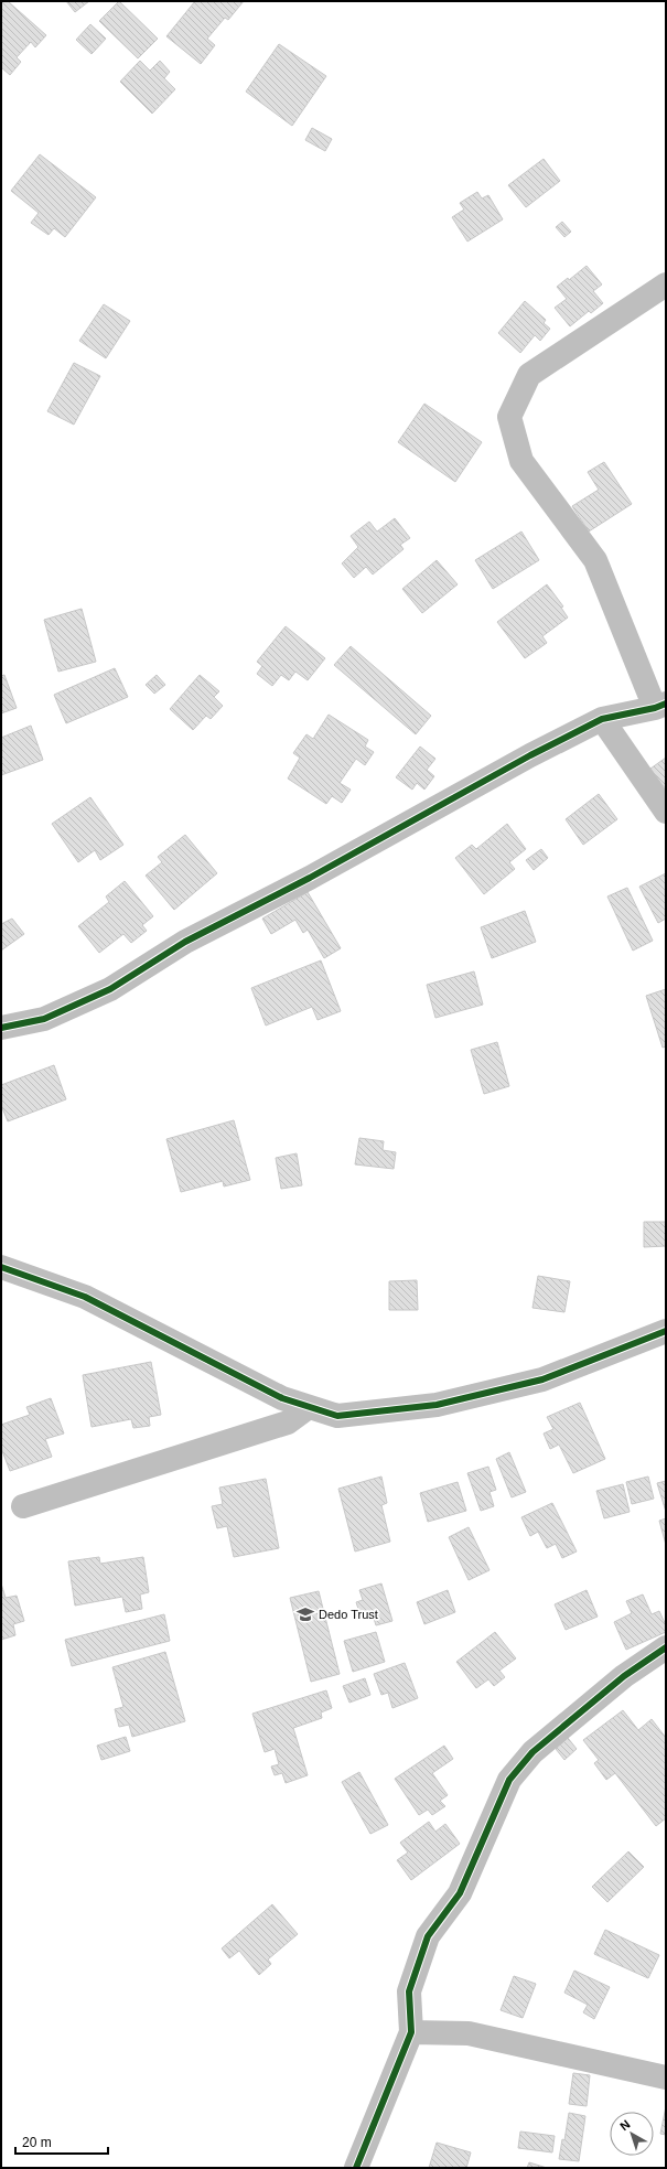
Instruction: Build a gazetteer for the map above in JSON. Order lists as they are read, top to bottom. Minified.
{"places":{"school or university":["Dedo Trust"]},"scale_bar":"20 m","north":"top left"}
